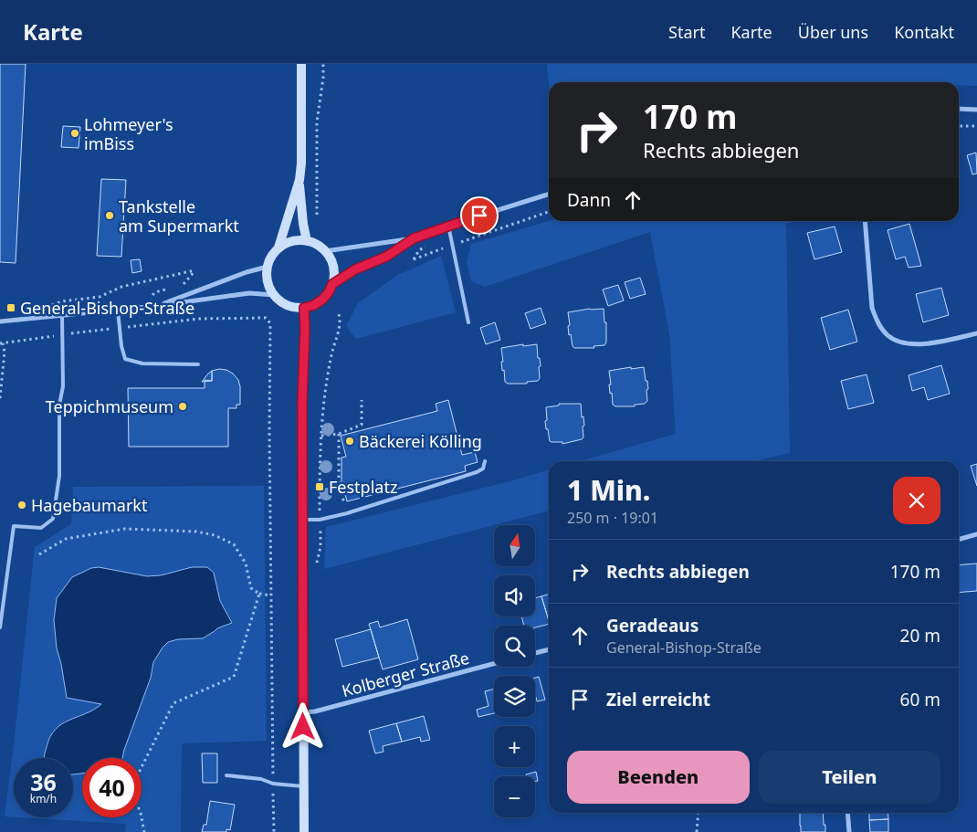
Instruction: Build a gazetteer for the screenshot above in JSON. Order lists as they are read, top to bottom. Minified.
{"streets":{"street":["Kolberger Straße"]},"places":{"other":["Lohmeyer's imBiss","Tankstelle am Supermarkt","Teppichmuseum","Bäckerei Kölling","Hagebaumarkt"],"transit":["General-Bishop-Straße","Festplatz"]},"north":"top","page":{"header":"Karte","nav":["Start","Karte","Über uns","Kontakt"],"turn":["170 m","Rechts abbiegen"],"then":"Dann","heading":["1 Min.","250 m · 19:01"],"map_buttons":["+","−"],"list":[{"name":"Rechts abbiegen","value":"170 m"},{"name":"Geradeaus","note":"General-Bishop-Straße","value":"20 m"},{"name":"Ziel erreicht","value":"60 m"}],"buttons":["Beenden","Teilen"],"speed":"36 km/h","limit":"40"}}
